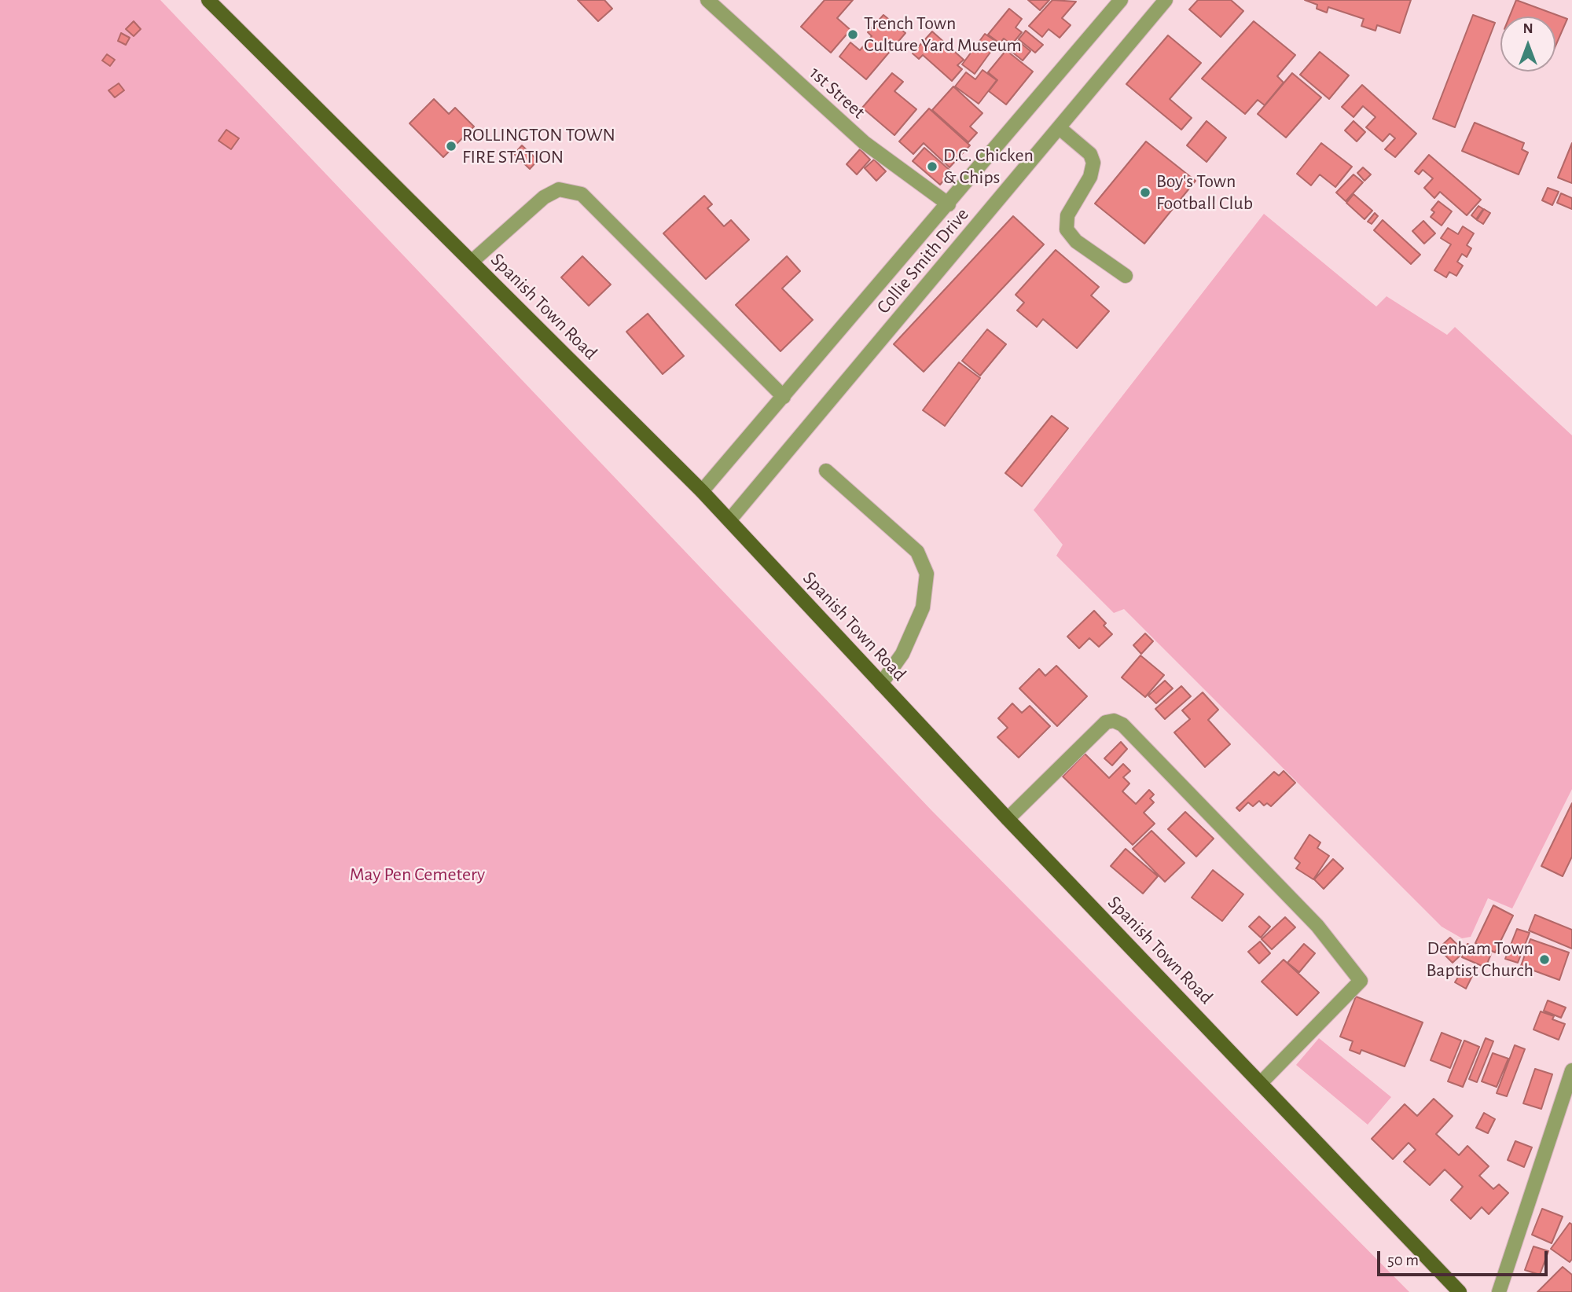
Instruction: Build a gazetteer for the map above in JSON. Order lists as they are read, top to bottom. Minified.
{"streets":{"main road":["Spanish Town Road"],"street":["1st Street","Collie Smith Drive"]},"crossings":[["1st Street","Collie Smith Drive"],["Collie Smith Drive","Spanish Town Road"]],"parks":["May Pen Cemetery"],"places":["Trench Town Culture Yard Museum","ROLLINGTON TOWN FIRE STATION","D.C. Chicken & Chips","Boy's Town Football Club","Denham Town Baptist Church"],"scale_bar":"50 m","north":"top"}
